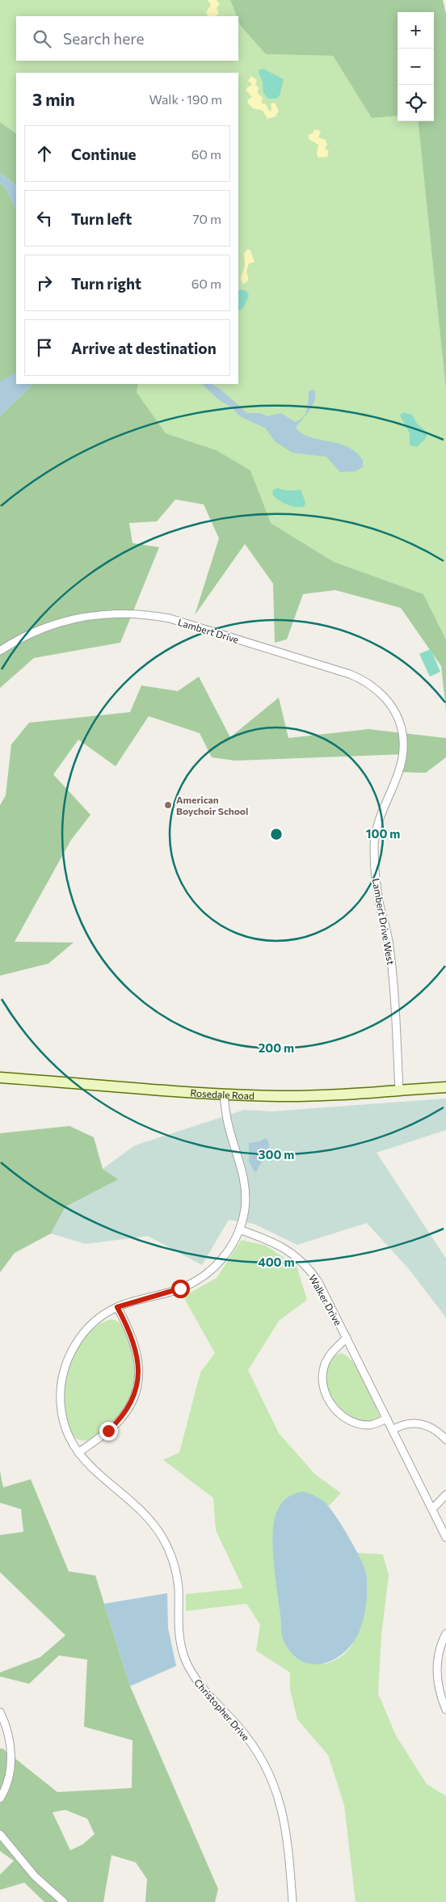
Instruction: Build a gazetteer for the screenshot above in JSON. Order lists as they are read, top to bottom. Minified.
{"streets":{"street":["Lambert Drive","Lambert Drive West","Rosedale Road","Walker Drive","Christopher Drive"]},"crossings":[["Lambert Drive","Lambert Drive West"],["Lambert Drive West","Rosedale Road"],["Rosedale Road","Christopher Drive"],["Walker Drive","Christopher Drive"]],"places":["American Boychoir School"],"page":{"map_buttons":["+","−"],"search":"Search here","heading":["3 min","Walk · 190 m"],"list":[["Continue","60 m"],["Turn left","70 m"],["Turn right","60 m"],"Arrive at destination"]},"rings":["100 m","200 m","300 m","400 m"]}
